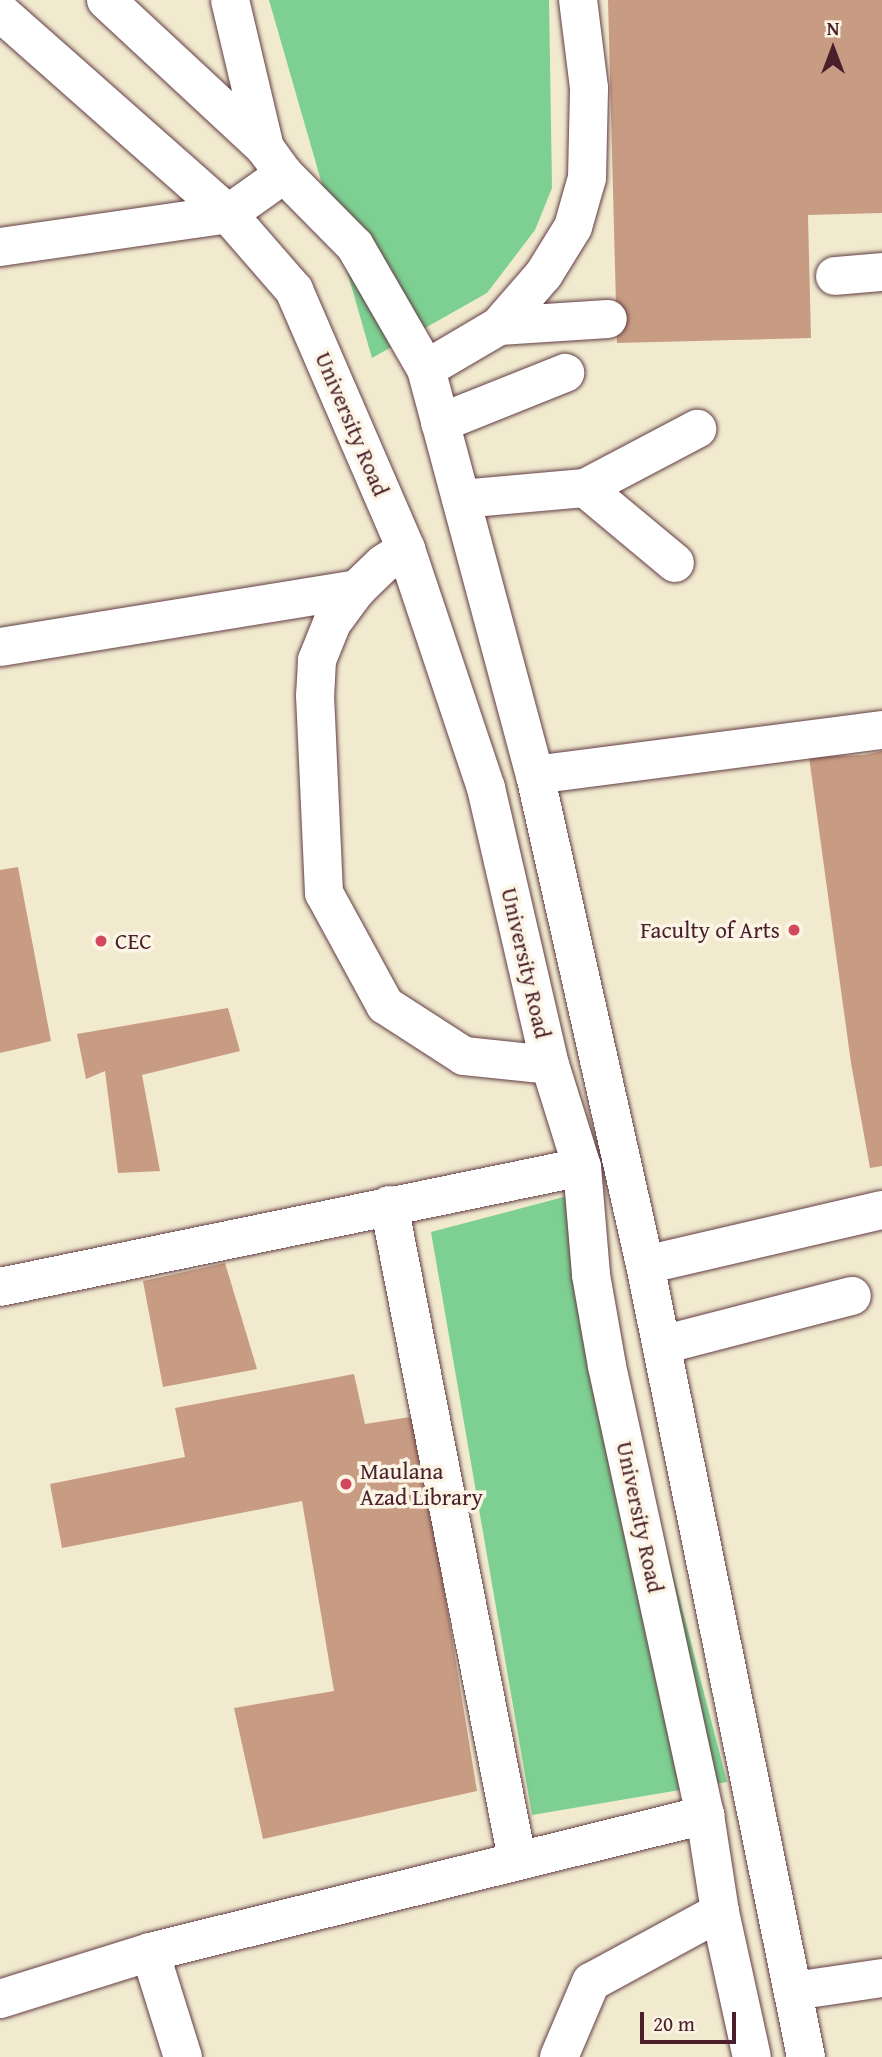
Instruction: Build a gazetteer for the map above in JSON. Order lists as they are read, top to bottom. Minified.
{"streets":{"main road":["University Road"]},"places":["Faculty of Arts","CEC","Maulana Azad Library"],"scale_bar":"20 m","north":"top"}
